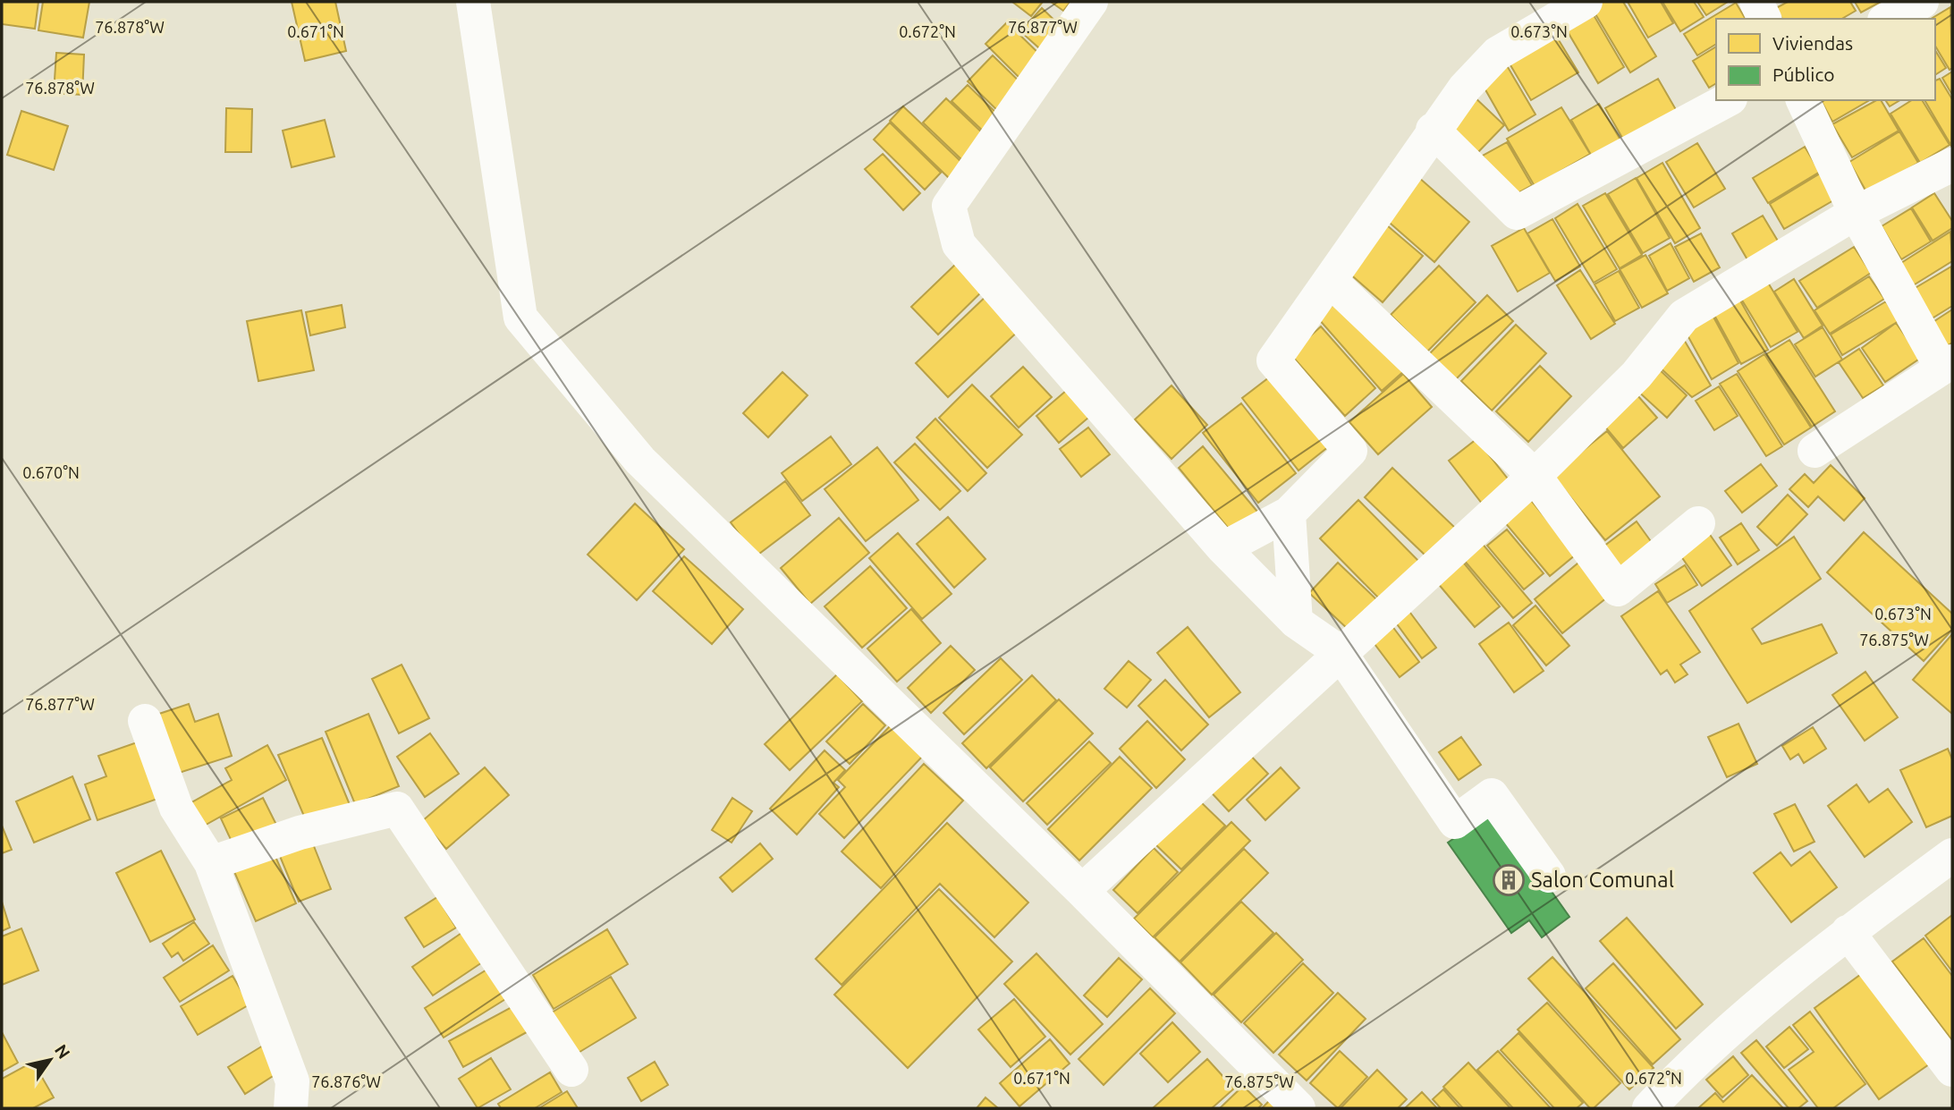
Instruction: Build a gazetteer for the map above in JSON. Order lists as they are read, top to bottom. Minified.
{"places":{"building":["Salon Comunal"]},"legend":["Viviendas","Público"],"north":"top right","coordinates":["76.878°W","76.877°W","0.671°N","0.672°N","0.673°N","0.670°N","76.875°W","76.876°W"]}
